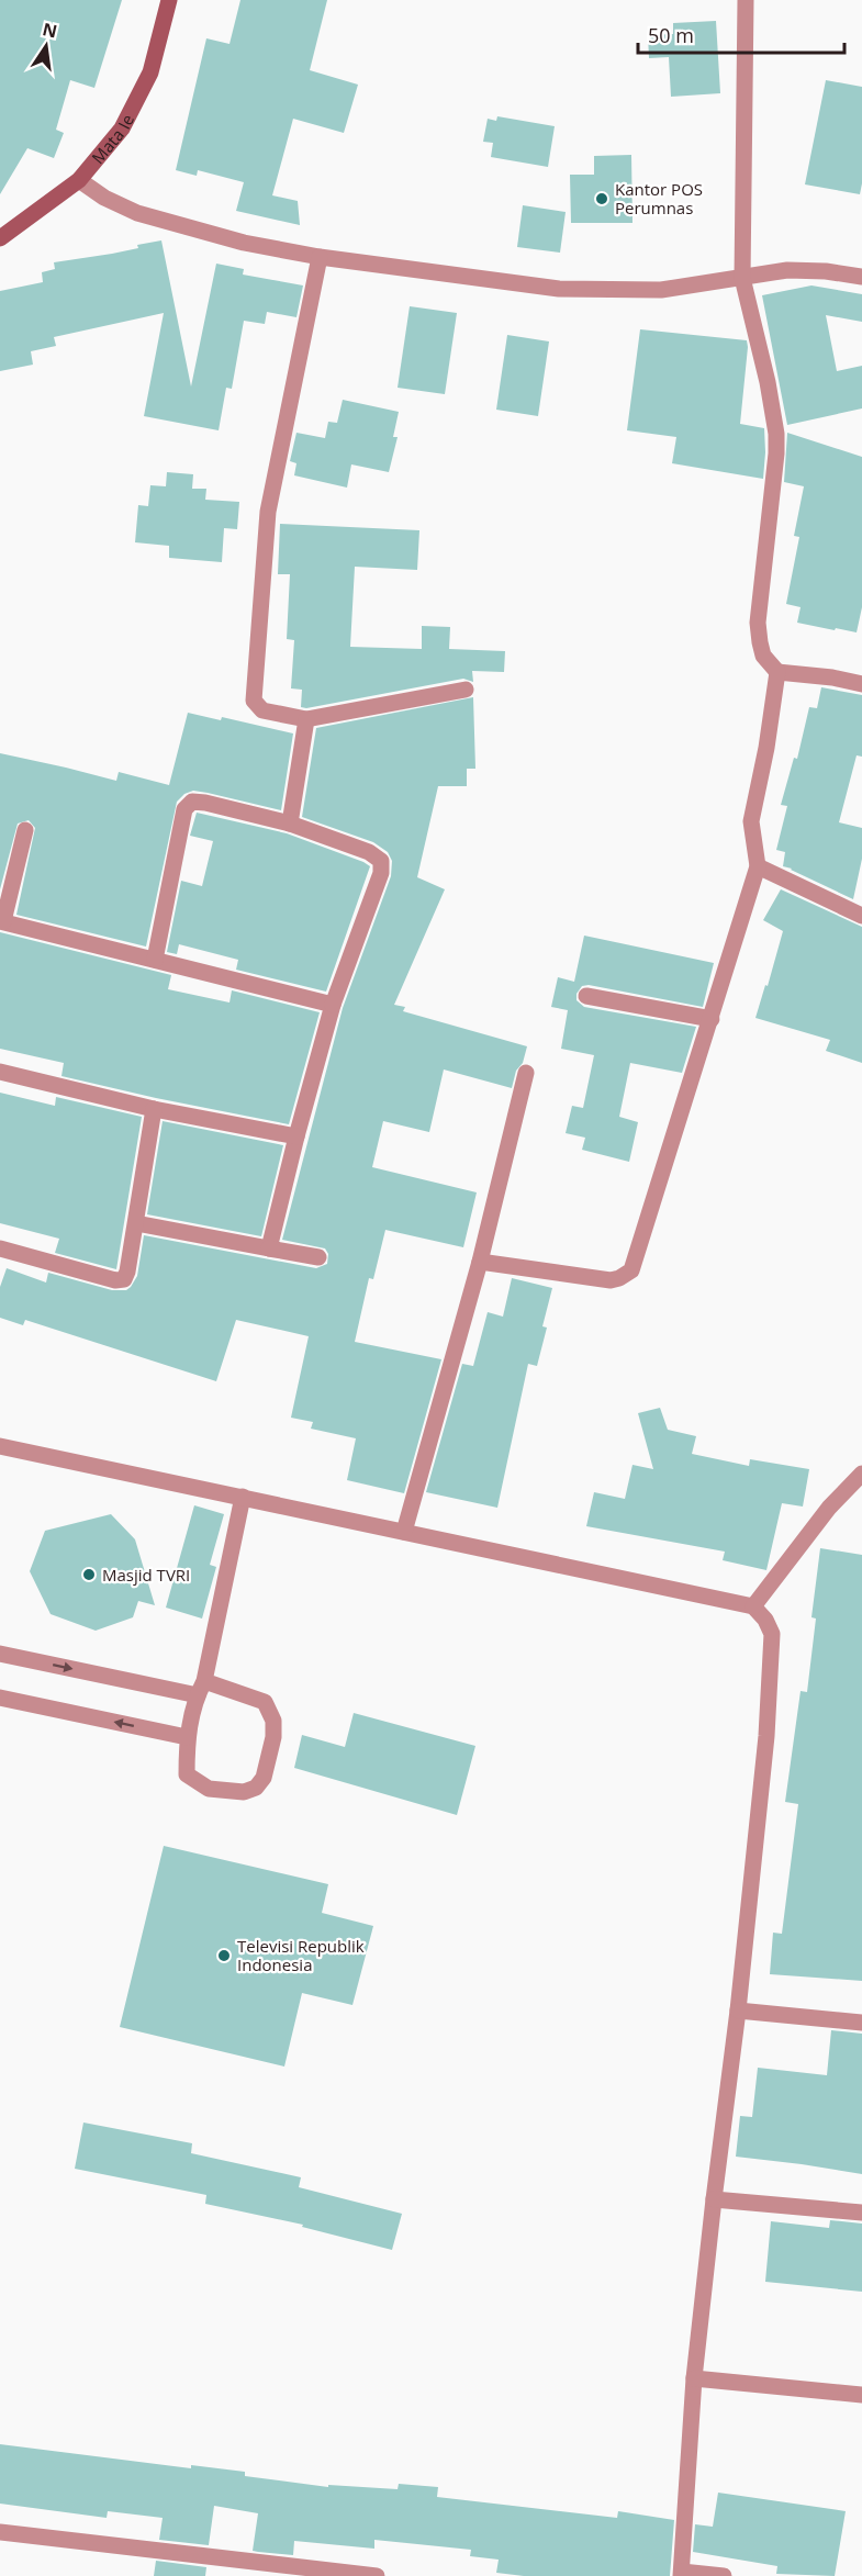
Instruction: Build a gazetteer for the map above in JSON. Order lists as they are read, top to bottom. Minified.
{"streets":{"street":["Mata Ie"]},"places":["Kantor POS Perumnas","Masjid TVRI","Televisi Republik Indonesia"],"scale_bar":"50 m","north":"top"}
